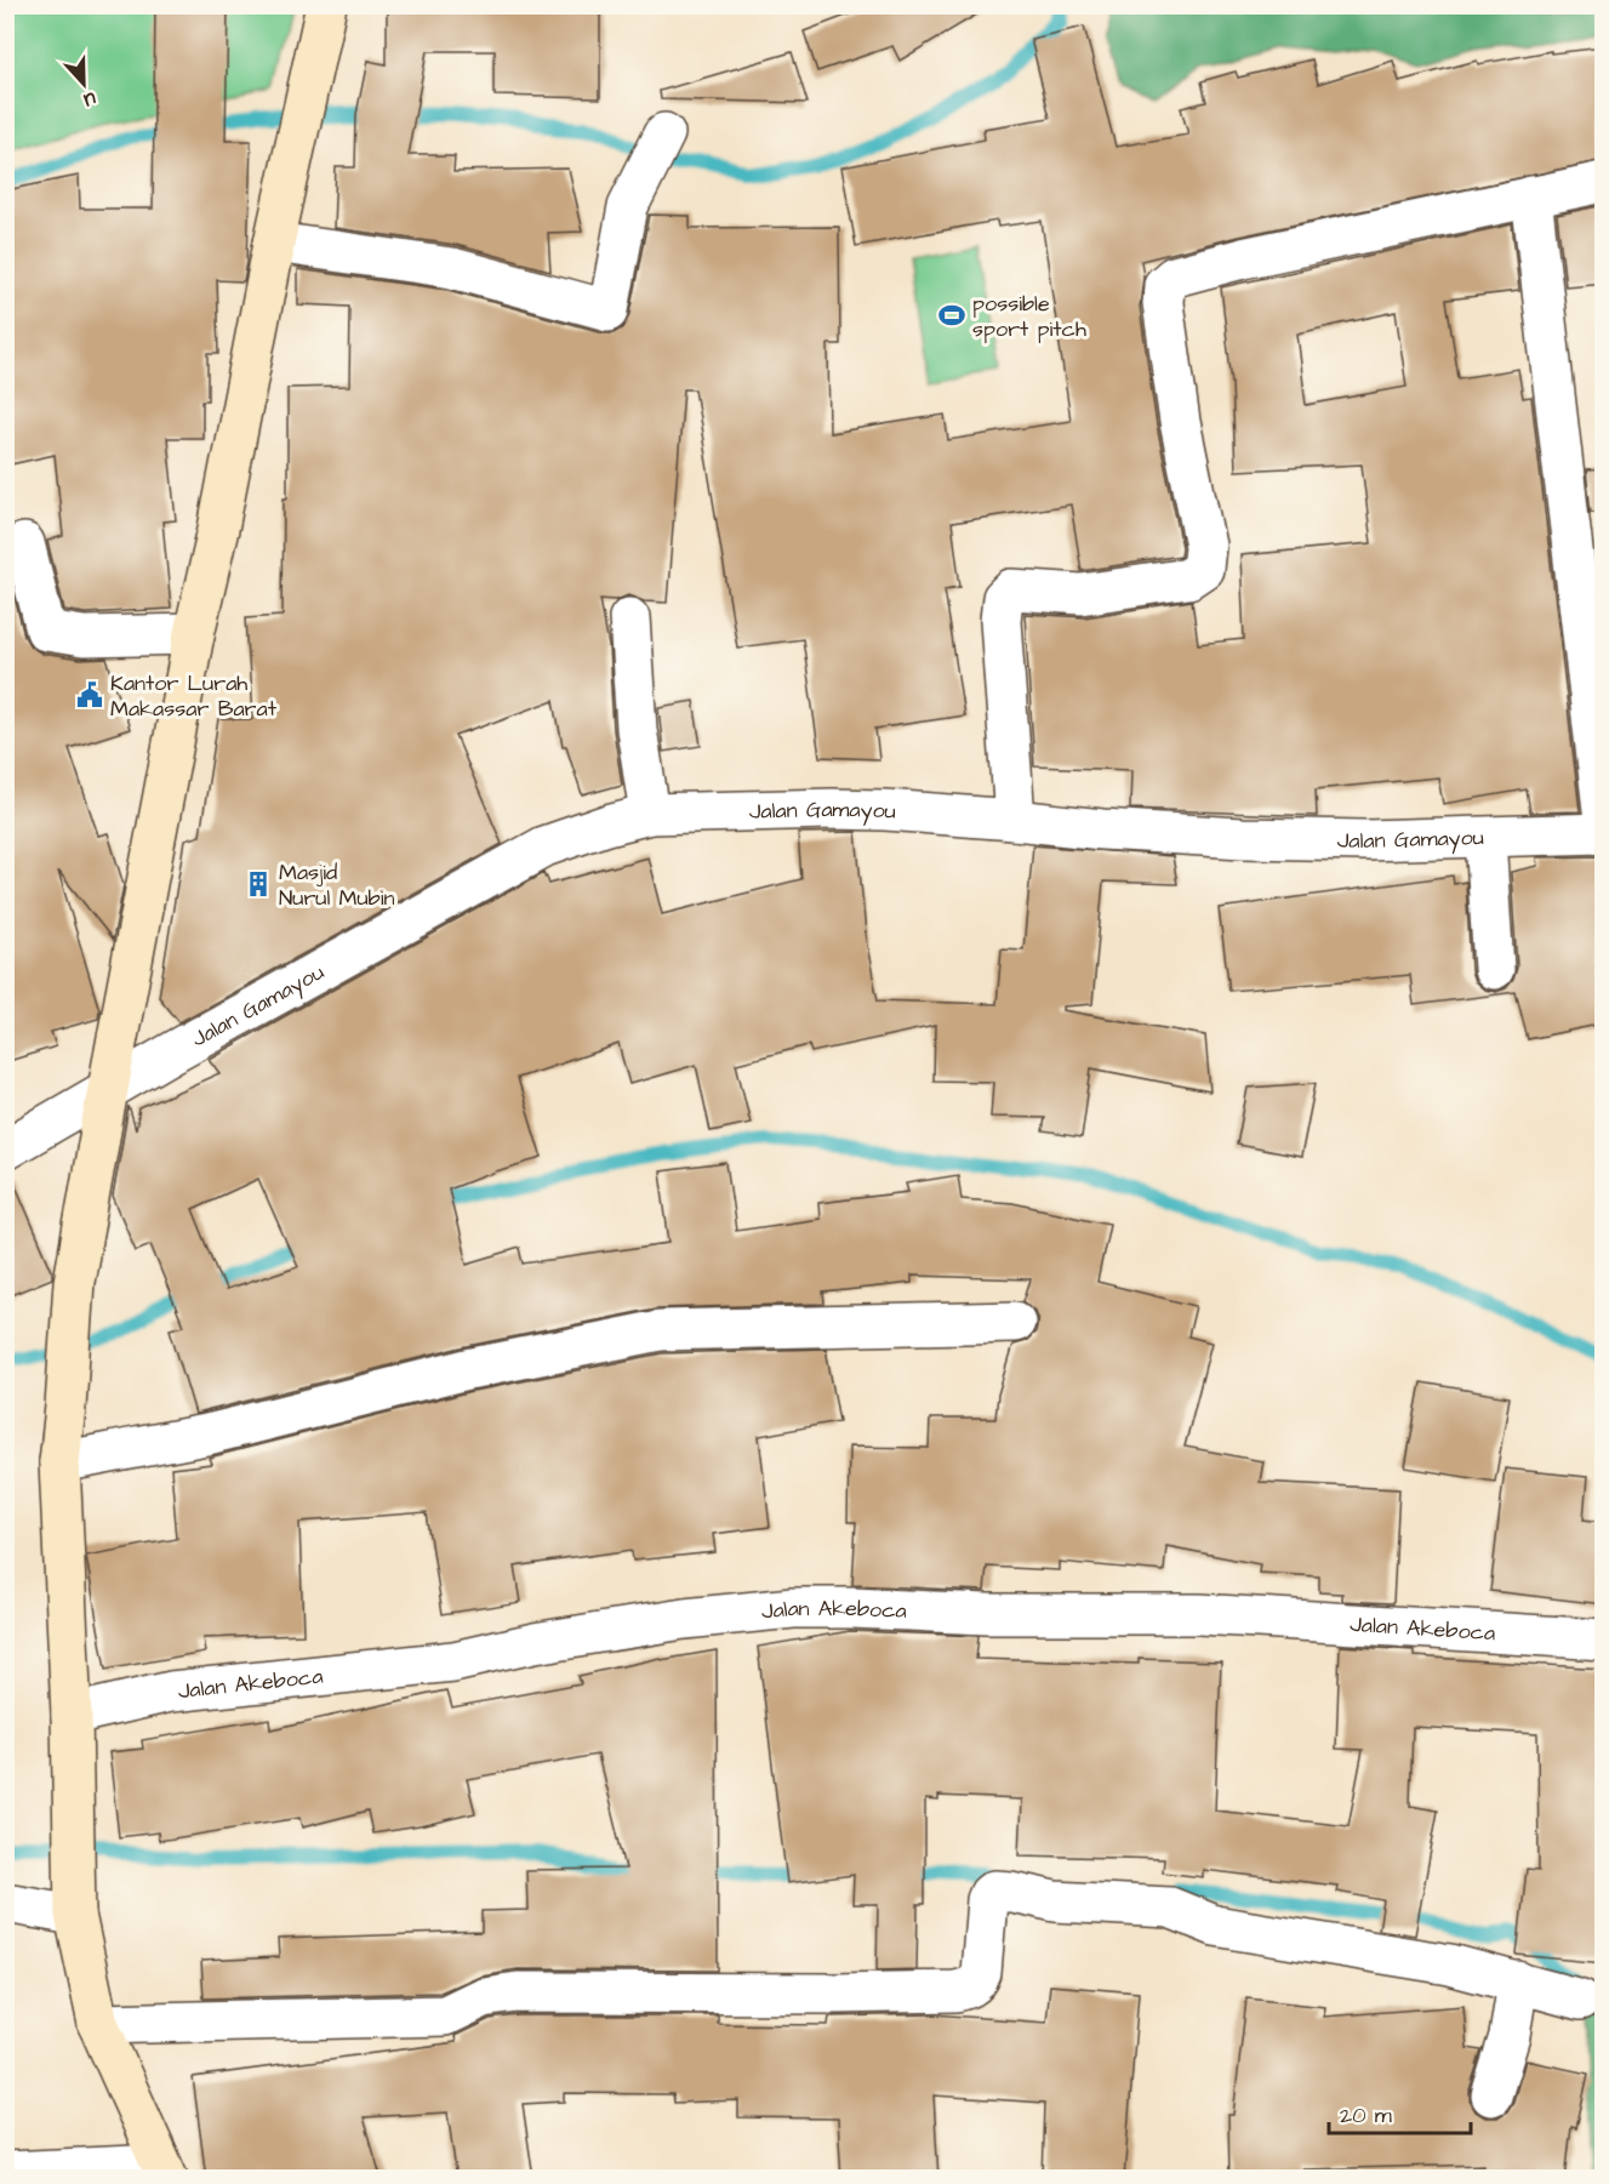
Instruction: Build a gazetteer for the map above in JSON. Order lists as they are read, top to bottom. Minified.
{"streets":{"street":["Jalan Gamayou","Jalan Akeboca"]},"places":{"sports":["possible sport pitch"],"public building":["Kantor Lurah Makassar Barat"],"building":["Masjid Nurul Mubin"]},"scale_bar":"20 m","north":"bottom"}
